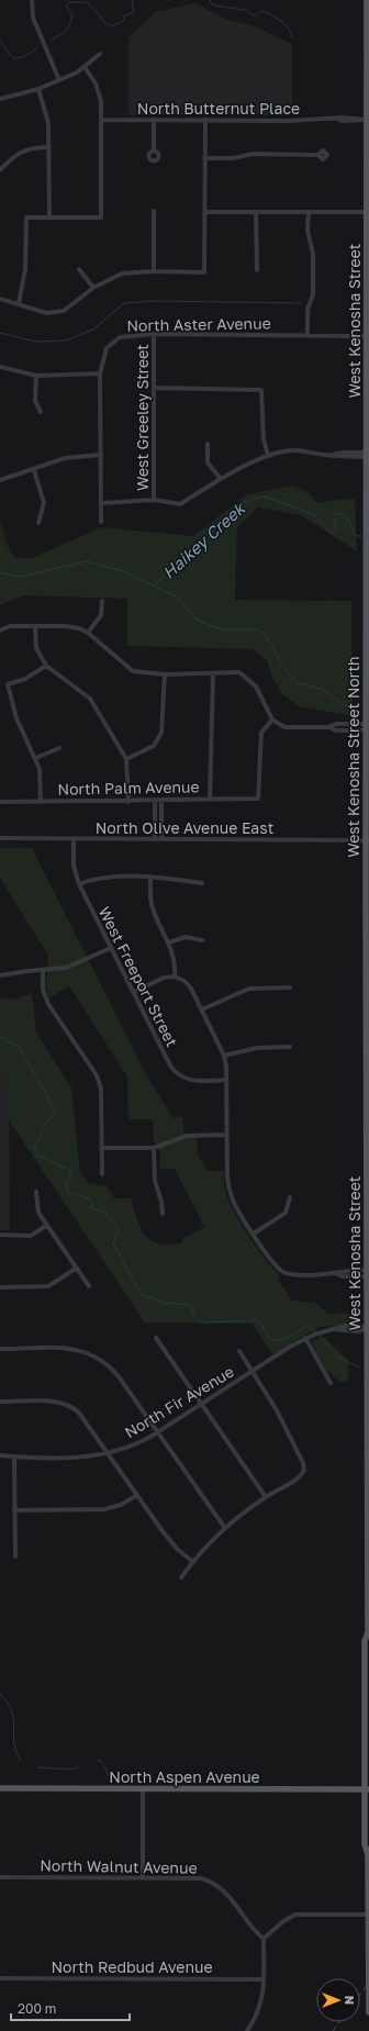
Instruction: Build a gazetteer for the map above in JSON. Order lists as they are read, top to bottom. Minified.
{"streets":{"main road":["West Kenosha Street","West Kenosha Street North","North Aspen Avenue"],"street":["North Butternut Place","North Aster Avenue","West Greeley Street","North Palm Avenue","North Olive Avenue East","West Freeport Street","North Fir Avenue","North Walnut Avenue","North Redbud Avenue"]},"crossings":[["North Butternut Place","West Kenosha Street"],["West Kenosha Street","North Aster Avenue"],["West Kenosha Street","West Kenosha Street North"],["West Kenosha Street","North Fir Avenue"],["North Aster Avenue","West Greeley Street"],["West Kenosha Street North","North Olive Avenue East"],["North Olive Avenue East","West Freeport Street"]],"water":["Haikey Creek"],"scale_bar":"200 m","north":"right"}
